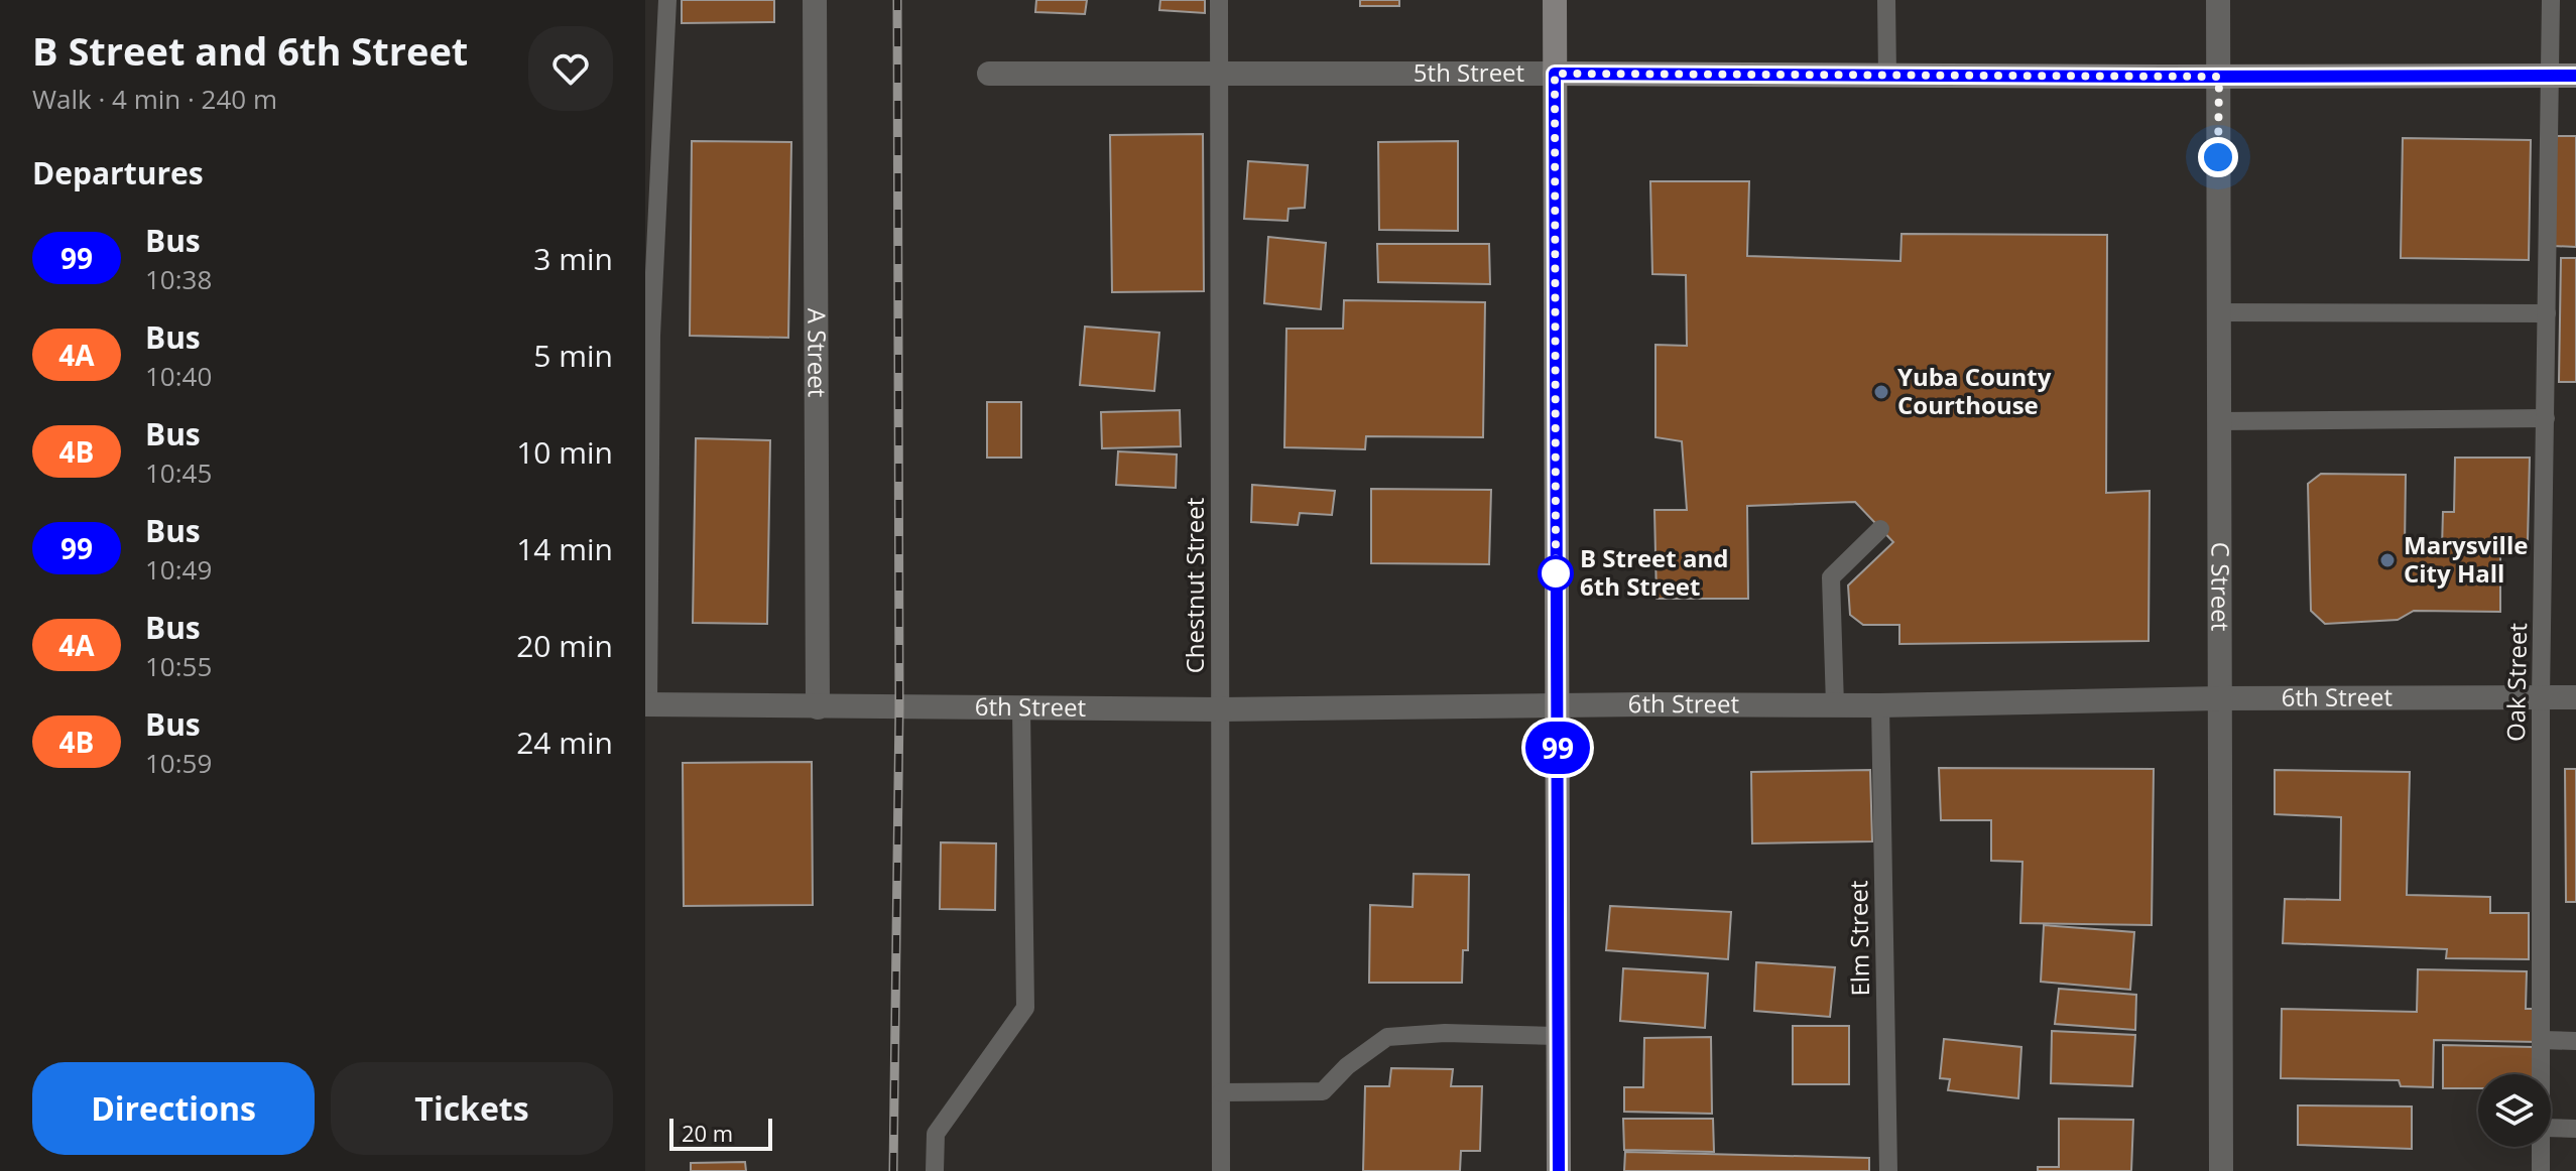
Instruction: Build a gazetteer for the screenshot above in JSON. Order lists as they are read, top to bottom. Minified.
{"streets":{"main road":["5th Street"],"street":["A Street","C Street","6th Street"],"lane":["Chestnut Street","Oak Street","Elm Street"]},"crossings":[["5th Street","Chestnut Street"],["5th Street","C Street"],["5th Street","Oak Street"],["A Street","6th Street"],["Chestnut Street","6th Street"],["C Street","6th Street"],["Oak Street","6th Street"],["6th Street","Elm Street"]],"places":["Yuba County Courthouse","Marysville City Hall","B Street and 6th Street"],"lines":["bus line 99"],"scale_bar":"20 m","page":{"heading":[["B Street and 6th Street","Walk · 4 min · 240 m"],"Departures"],"on_map":"99","list":[{"mark":"99","name":"Bus","note":"10:38","value":"3 min"},{"mark":"4A","name":"Bus","note":"10:40","value":"5 min"},{"mark":"4B","name":"Bus","note":"10:45","value":"10 min"},{"mark":"99","name":"Bus","note":"10:49","value":"14 min"},{"mark":"4A","name":"Bus","note":"10:55","value":"20 min"},{"mark":"4B","name":"Bus","note":"10:59","value":"24 min"}],"buttons":["Directions","Tickets"],"scale":"20 m"}}
